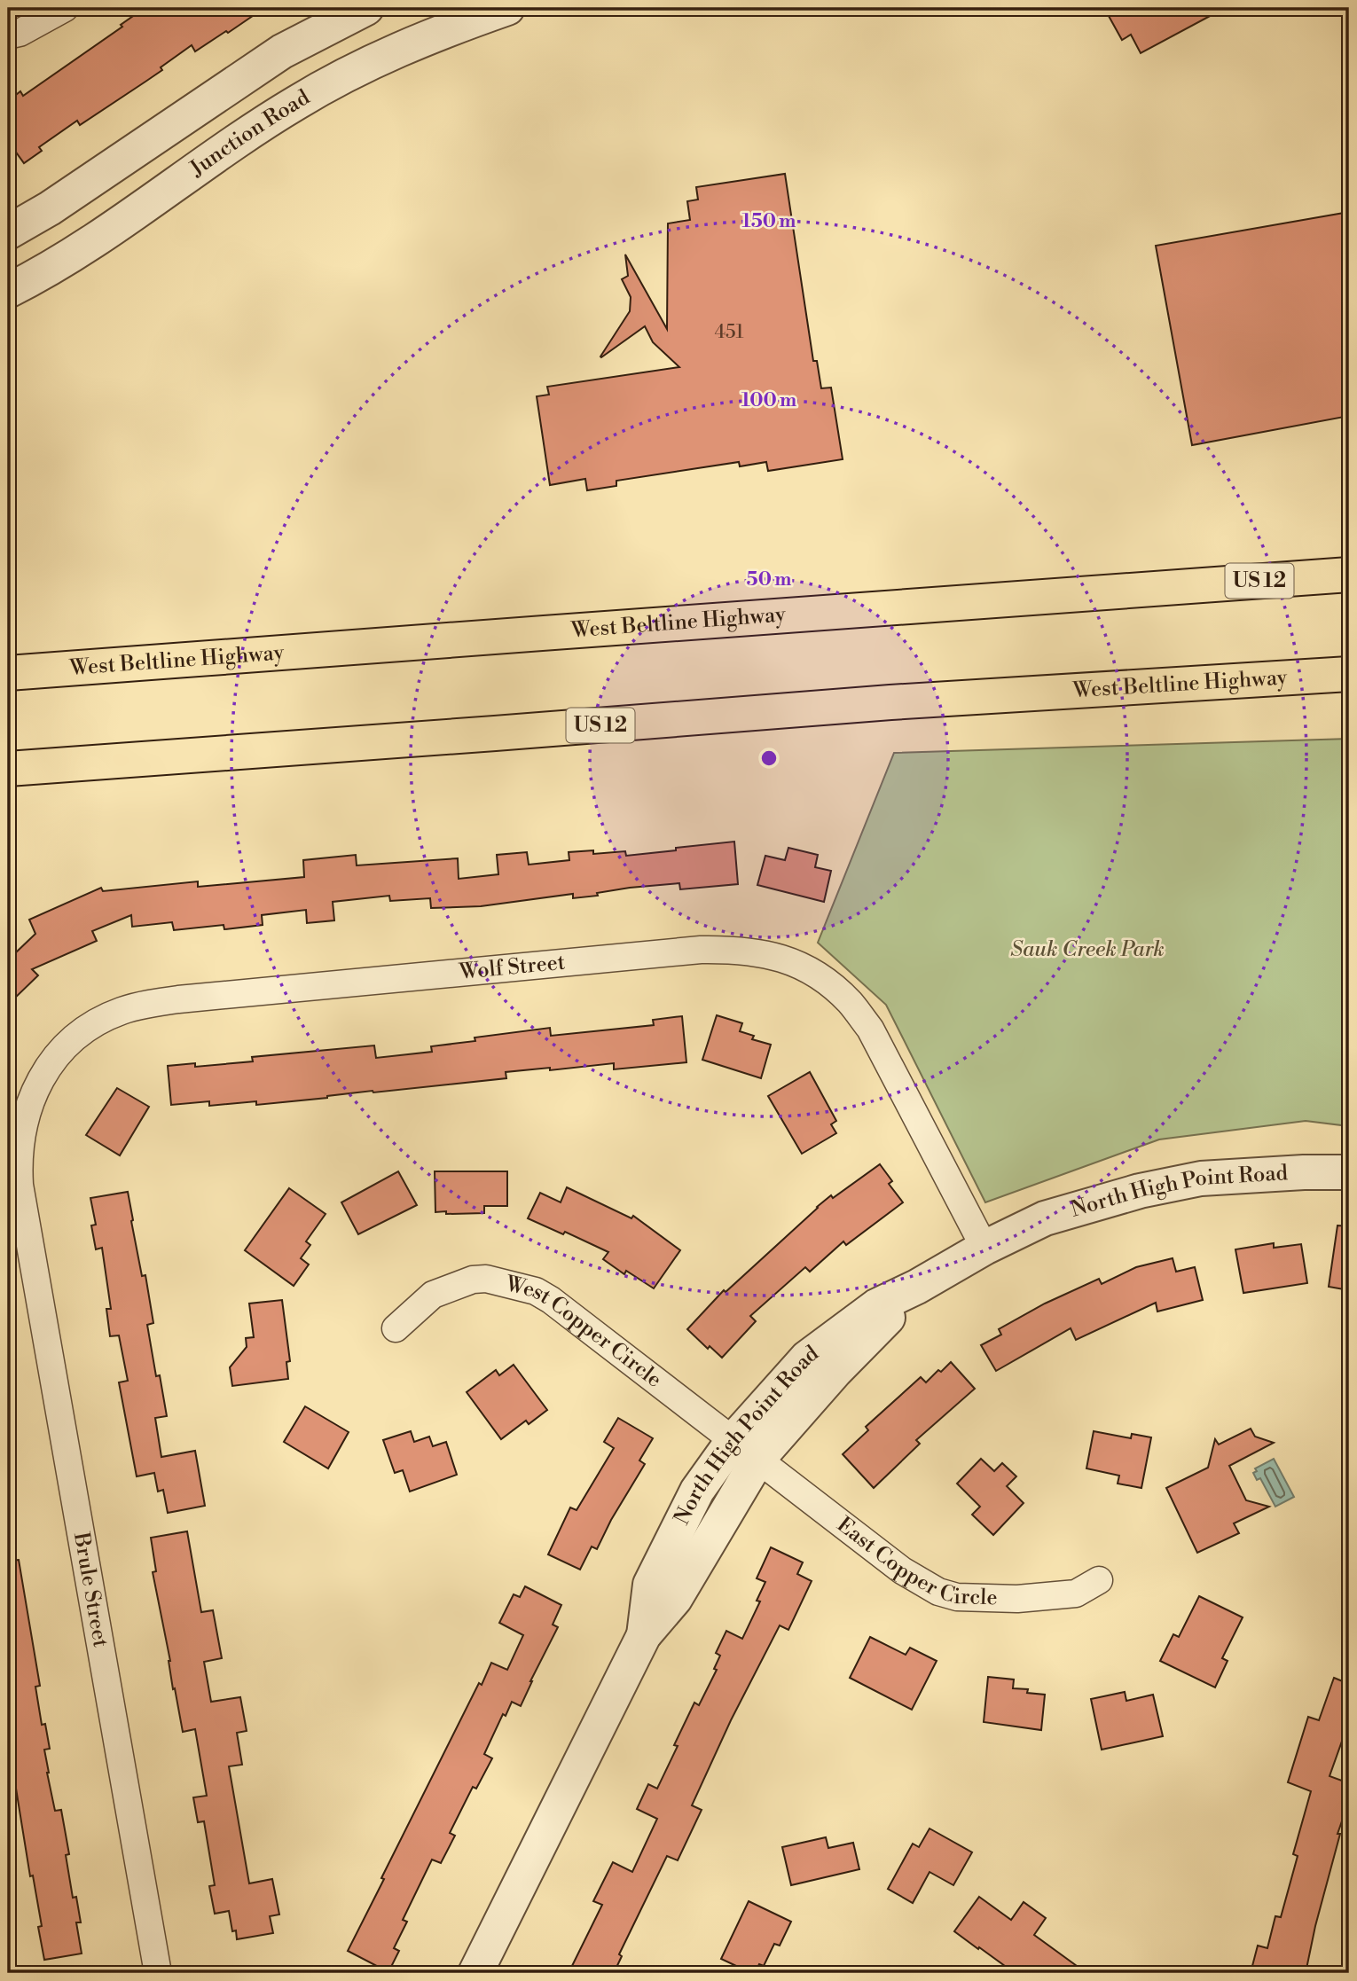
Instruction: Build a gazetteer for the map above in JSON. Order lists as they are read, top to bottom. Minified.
{"streets":{"highway":["US 12","West Beltline Highway"],"street":["Junction Road","Wolf Street","North High Point Road","West Copper Circle","East Copper Circle","Brule Street"]},"crossings":[["Wolf Street","North High Point Road"],["Wolf Street","Brule Street"],["North High Point Road","West Copper Circle"],["North High Point Road","East Copper Circle"],["West Copper Circle","East Copper Circle"]],"parks":["Sauk Creek Park"],"house_numbers":["451"],"rings":["150 m","100 m","50 m"]}
